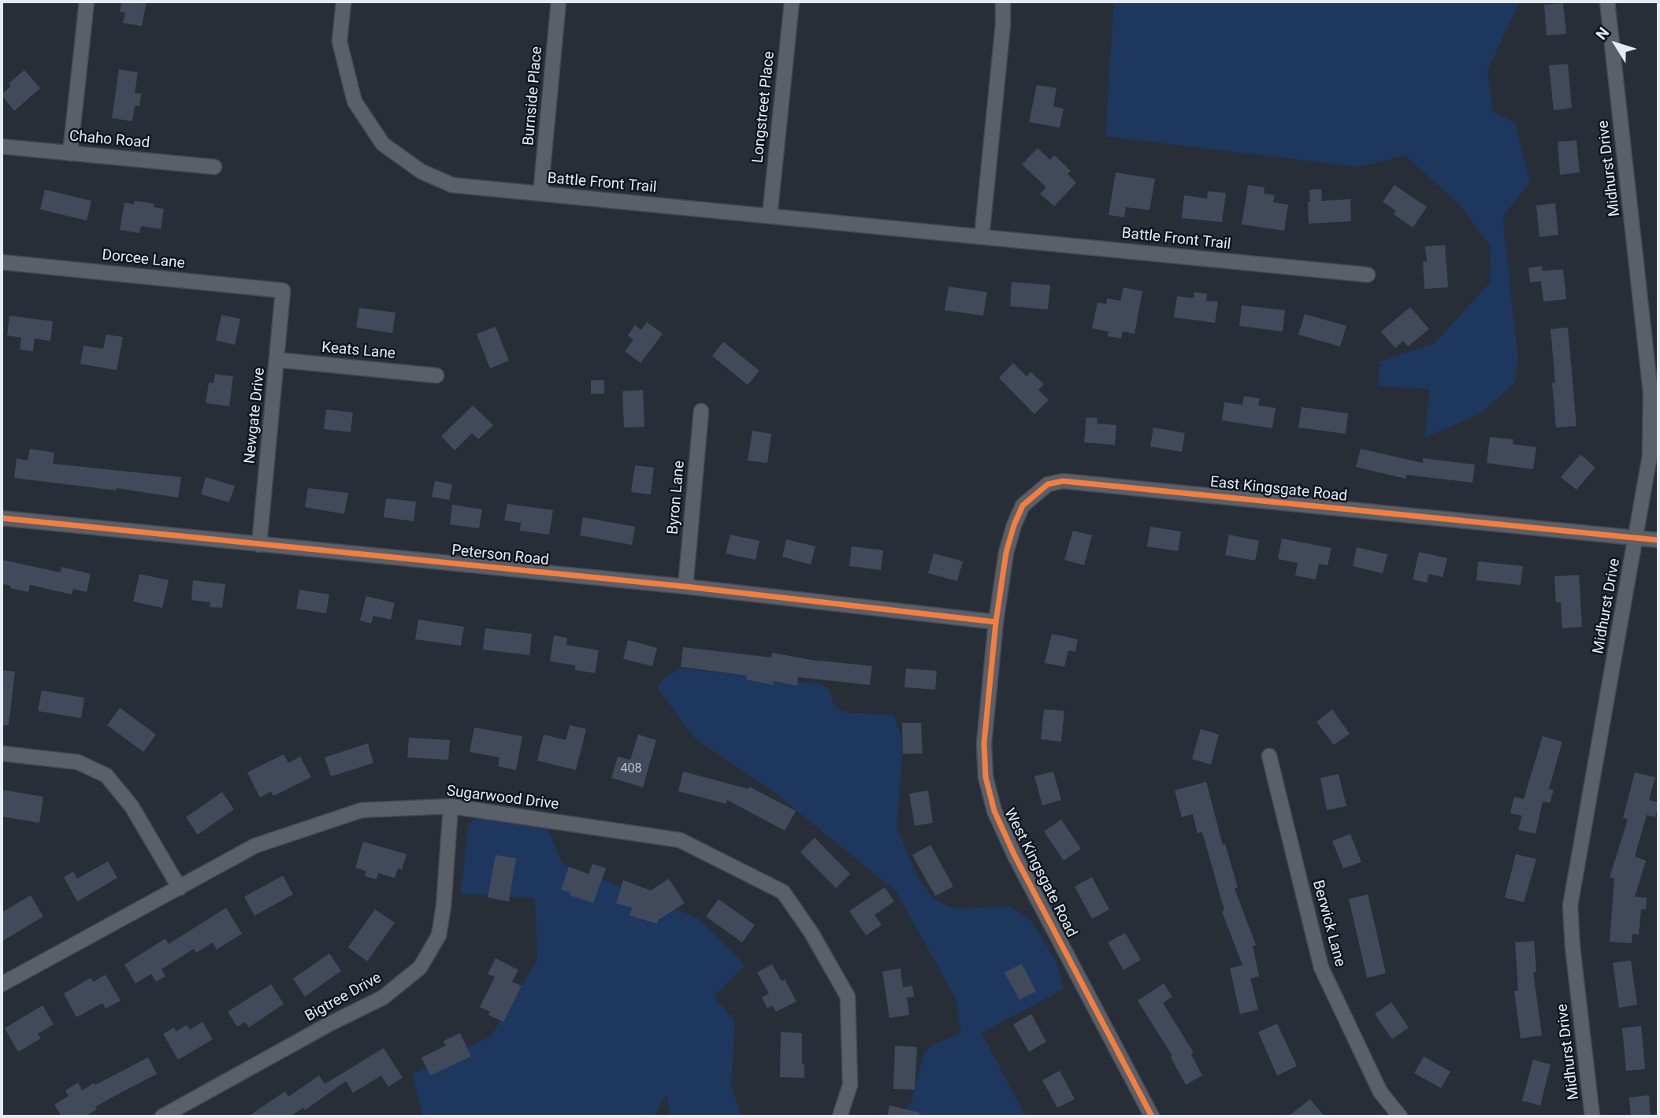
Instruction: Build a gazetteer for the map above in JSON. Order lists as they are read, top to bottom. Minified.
{"streets":{"street":["Burnside Place","Longstreet Place","Chaho Road","Midhurst Drive","Battle Front Trail","Dorcee Lane","Keats Lane","Newgate Drive","East Kingsgate Road","Byron Lane","Peterson Road","Sugarwood Drive","West Kingsgate Road","Berwick Lane","Bigtree Drive"]},"crossings":[["Burnside Place","Battle Front Trail"],["Longstreet Place","Battle Front Trail"],["Midhurst Drive","East Kingsgate Road"],["Dorcee Lane","Newgate Drive"],["Keats Lane","Newgate Drive"],["Newgate Drive","Peterson Road"],["East Kingsgate Road","Peterson Road"],["East Kingsgate Road","West Kingsgate Road"],["Byron Lane","Peterson Road"],["Peterson Road","West Kingsgate Road"],["Sugarwood Drive","Bigtree Drive"]],"house_numbers":["408"],"north":"top left"}
